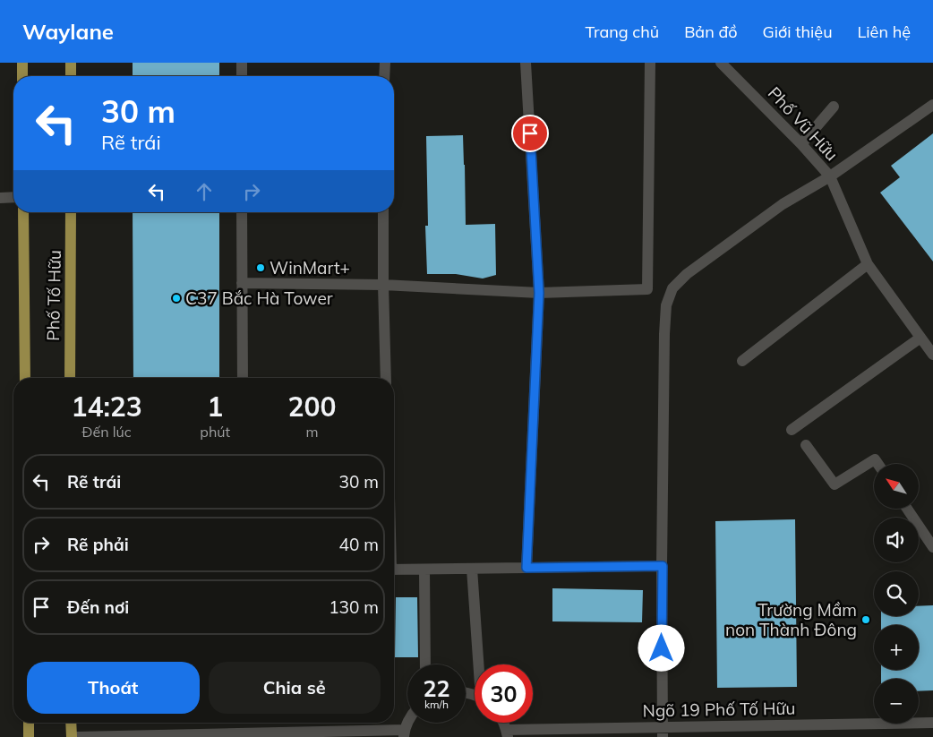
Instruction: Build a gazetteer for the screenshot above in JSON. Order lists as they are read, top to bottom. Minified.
{"streets":{"main road":["Phố Tố Hữu"],"street":["Phố Vũ Hữu","Ngõ 19 Phố Tố Hữu"]},"places":["WinMart+","C37 Bắc Hà Tower","Trường Mầm non Thành Đông"],"north":"top left","page":{"header":"Waylane","nav":["Trang chủ","Bản đồ","Giới thiệu","Liên hệ"],"turn":["30 m","Rẽ trái"],"eta":["14:23","Đến lúc","1","phút","200","m"],"list":[{"name":"Rẽ trái","value":"30 m"},{"name":"Rẽ phải","value":"40 m"},{"name":"Đến nơi","value":"130 m"}],"map_buttons":["+","−"],"buttons":["Thoát","Chia sẻ"],"speed":"22 km/h","limit":"30"}}
